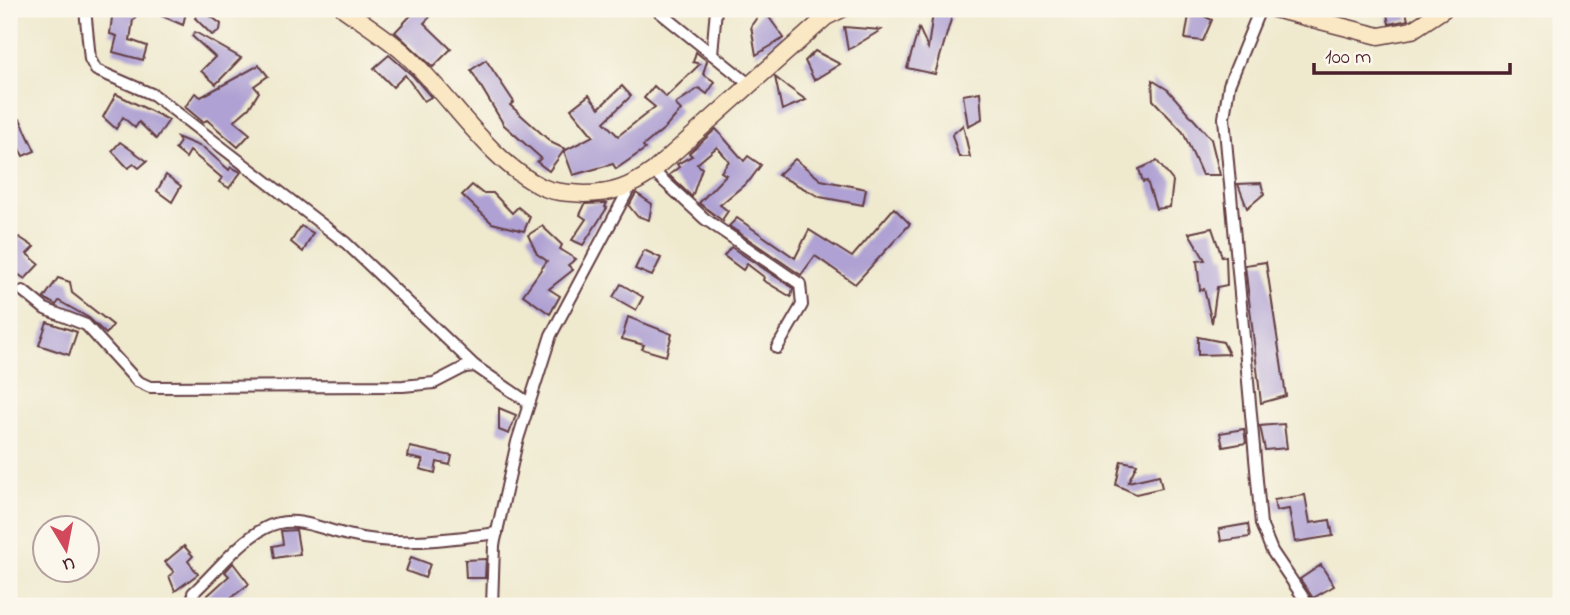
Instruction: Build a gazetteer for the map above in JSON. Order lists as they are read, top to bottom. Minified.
{"scale_bar":"100 m","north":"bottom"}
